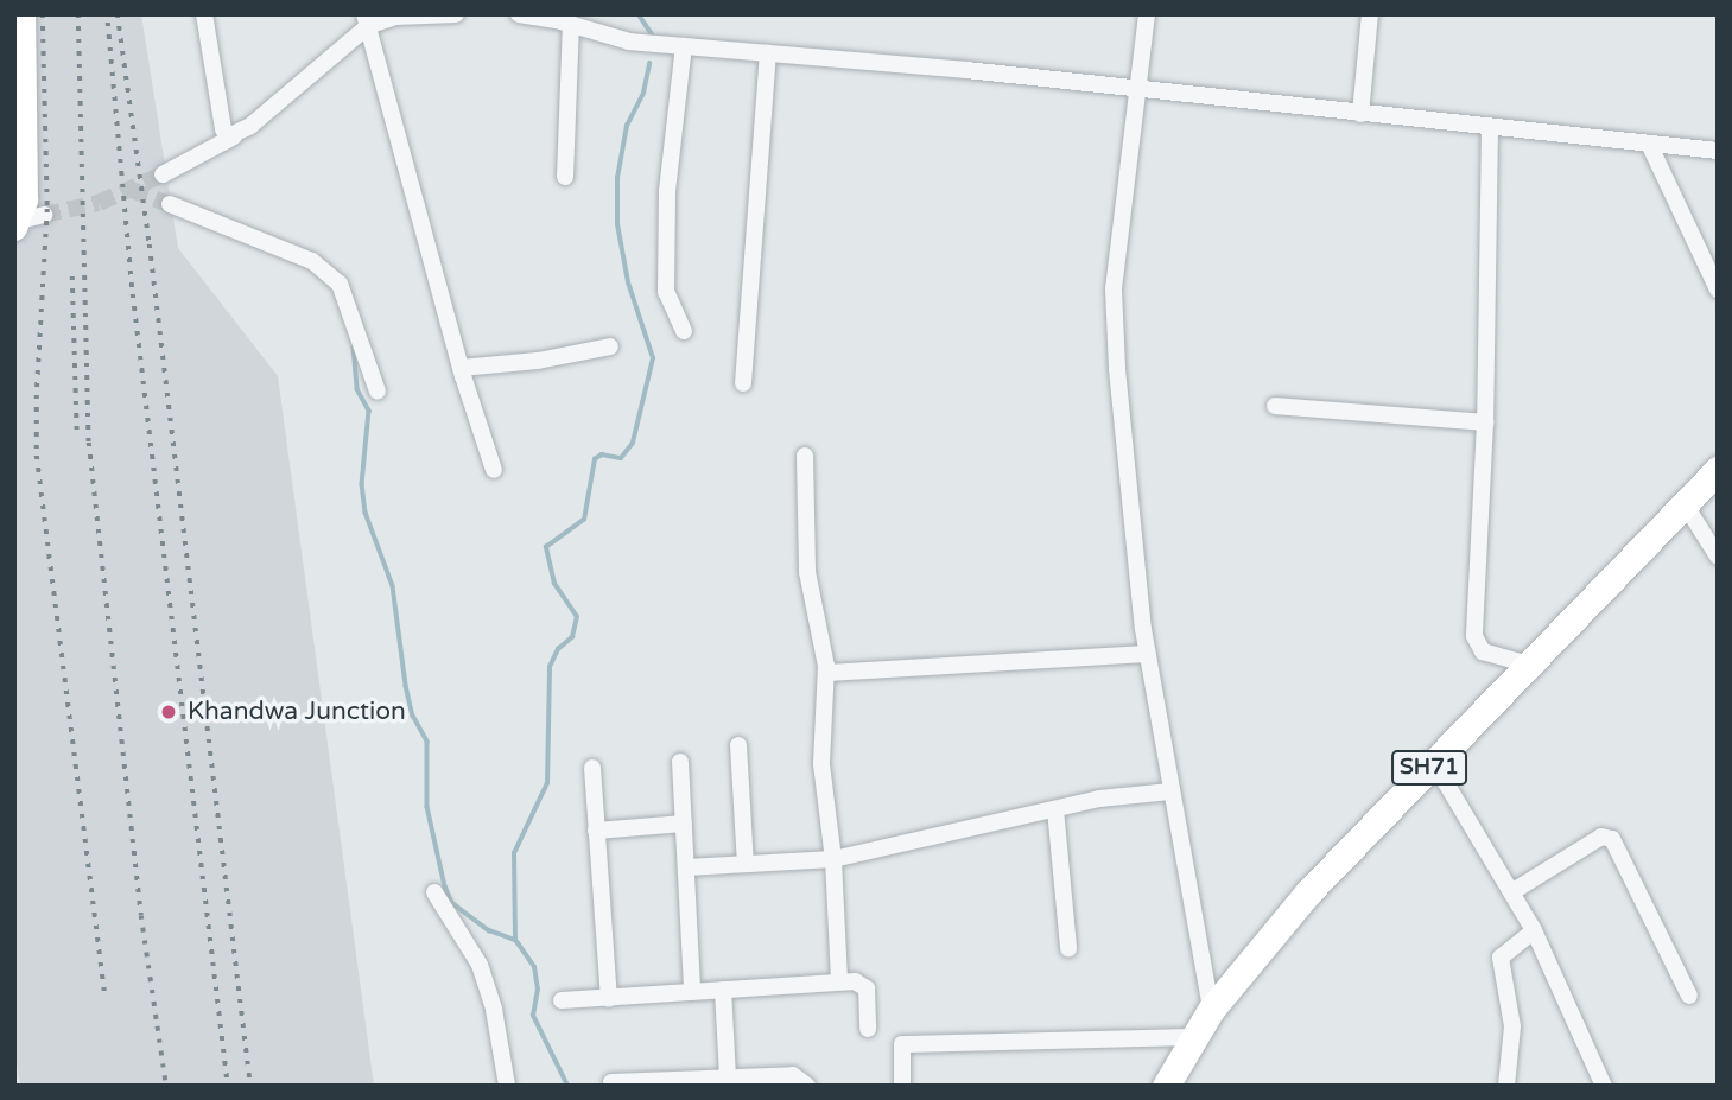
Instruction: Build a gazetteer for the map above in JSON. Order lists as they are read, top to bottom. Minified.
{"streets":{"highway":["SH71"]},"places":["Khandwa Junction"]}
